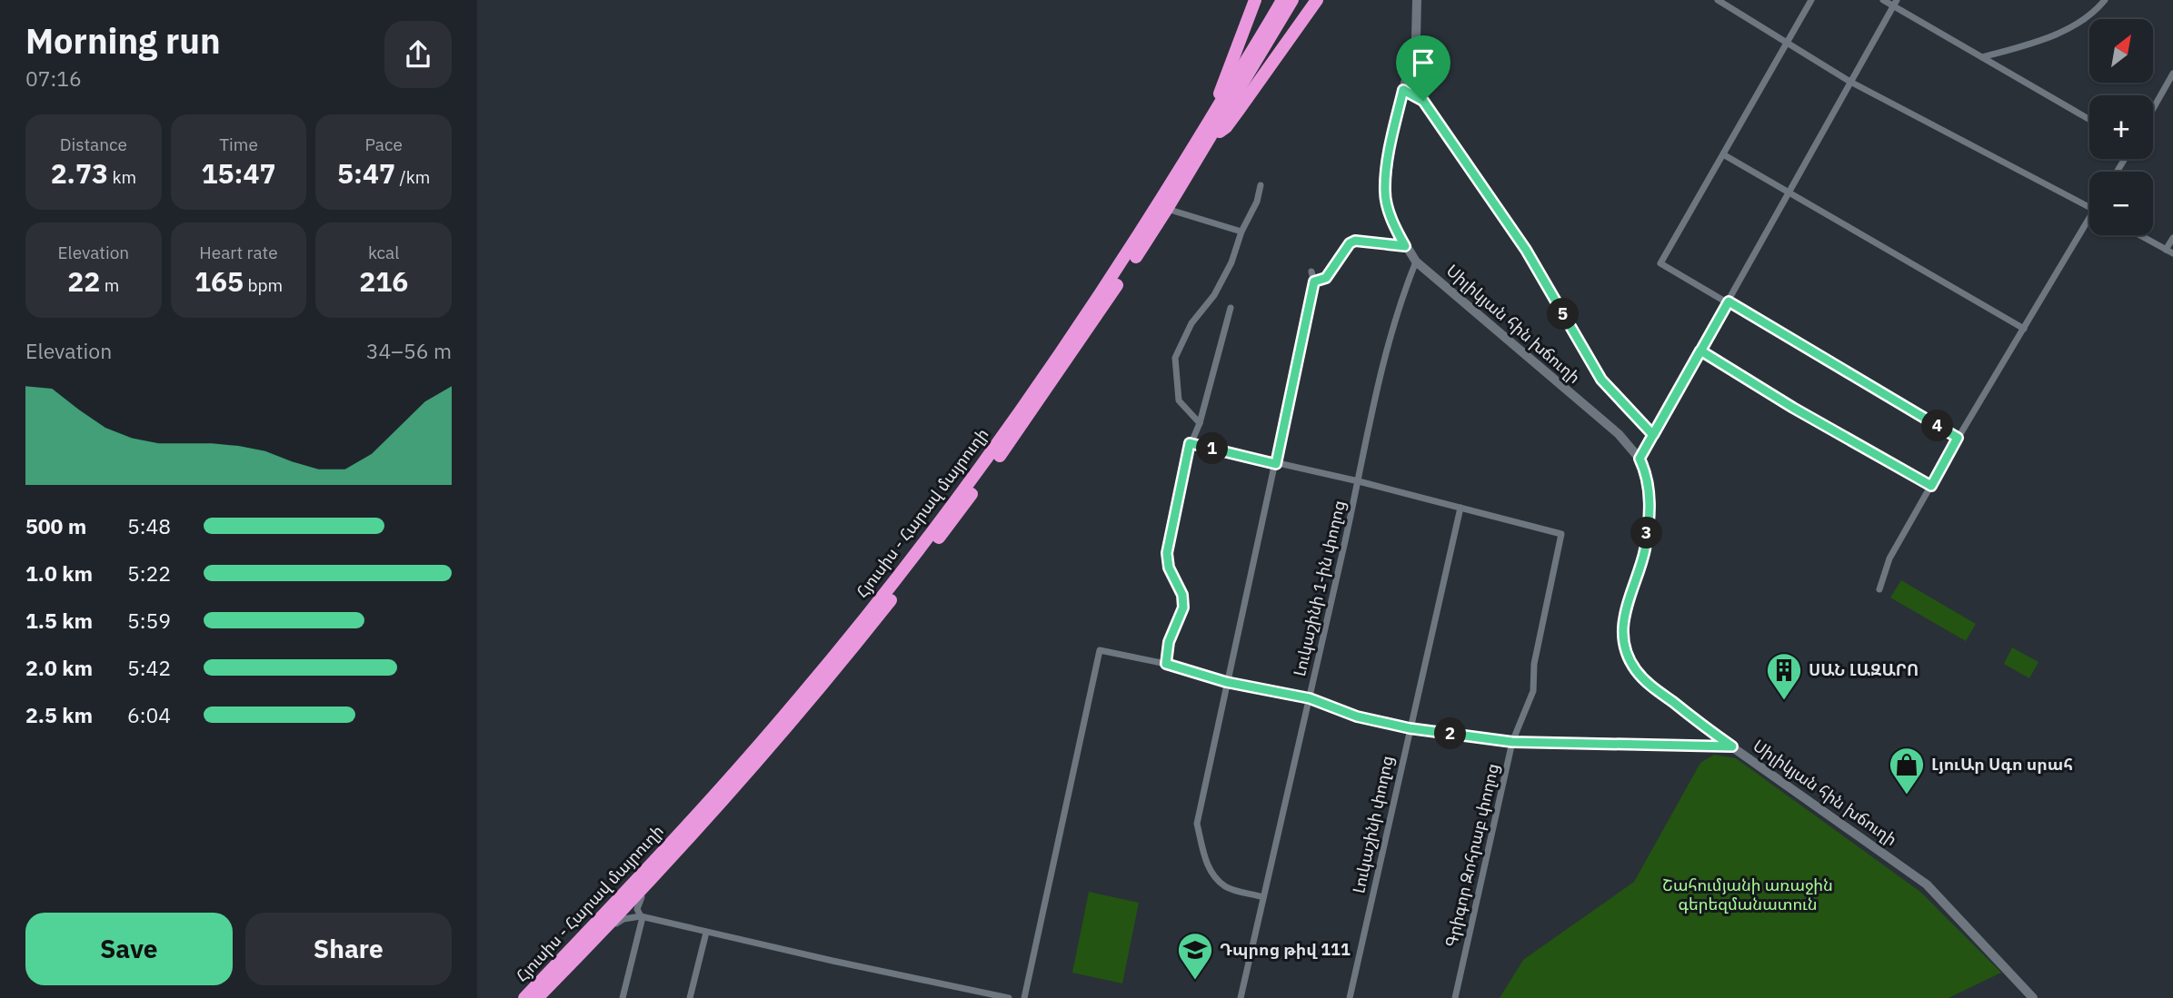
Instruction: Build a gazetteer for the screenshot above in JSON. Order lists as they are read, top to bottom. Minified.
{"streets":{"highway":["Հյուսիս - Հարավ մայրուղի"],"street":["Սիլիկյան հին խճուղի","Լուկաշինի 1-ին փողոց","Լուկաշինի փողոց","Գրիգոր Զոհրաբ փողոց"]},"crossings":[["Սիլիկյան հին խճուղի","Լուկաշինի 1-ին փողոց"],["Լուկաշինի փողոց","Գրիգոր Զոհրաբ փողոց"]],"parks":["Շահումյանի առաջին գերեզմանատուն"],"places":{"building":["ՍԱՆ ԼԱԶԱՐՈ"],"shop":["ԼյուԱր Սգո սրահ"],"school or university":["Դպրոց թիվ 111"]},"north":"top right","page":{"heading":["Morning run","07:16"],"map_buttons":["+","−"],"stats":[["Distance","2.73 km"],["Time","15:47"],["Pace","5:47 /km"],["Elevation","22 m"],["Heart rate","165 bpm"],["kcal","216"]],"pins":["5","4","1","3","2"],"chart":["Elevation","34–56 m"],"list":[{"name":"500 m","note":"5:48"},{"name":"1.0 km","note":"5:22"},{"name":"1.5 km","note":"5:59"},{"name":"2.0 km","note":"5:42"},{"name":"2.5 km","note":"6:04"}],"buttons":["Save","Share"]}}
